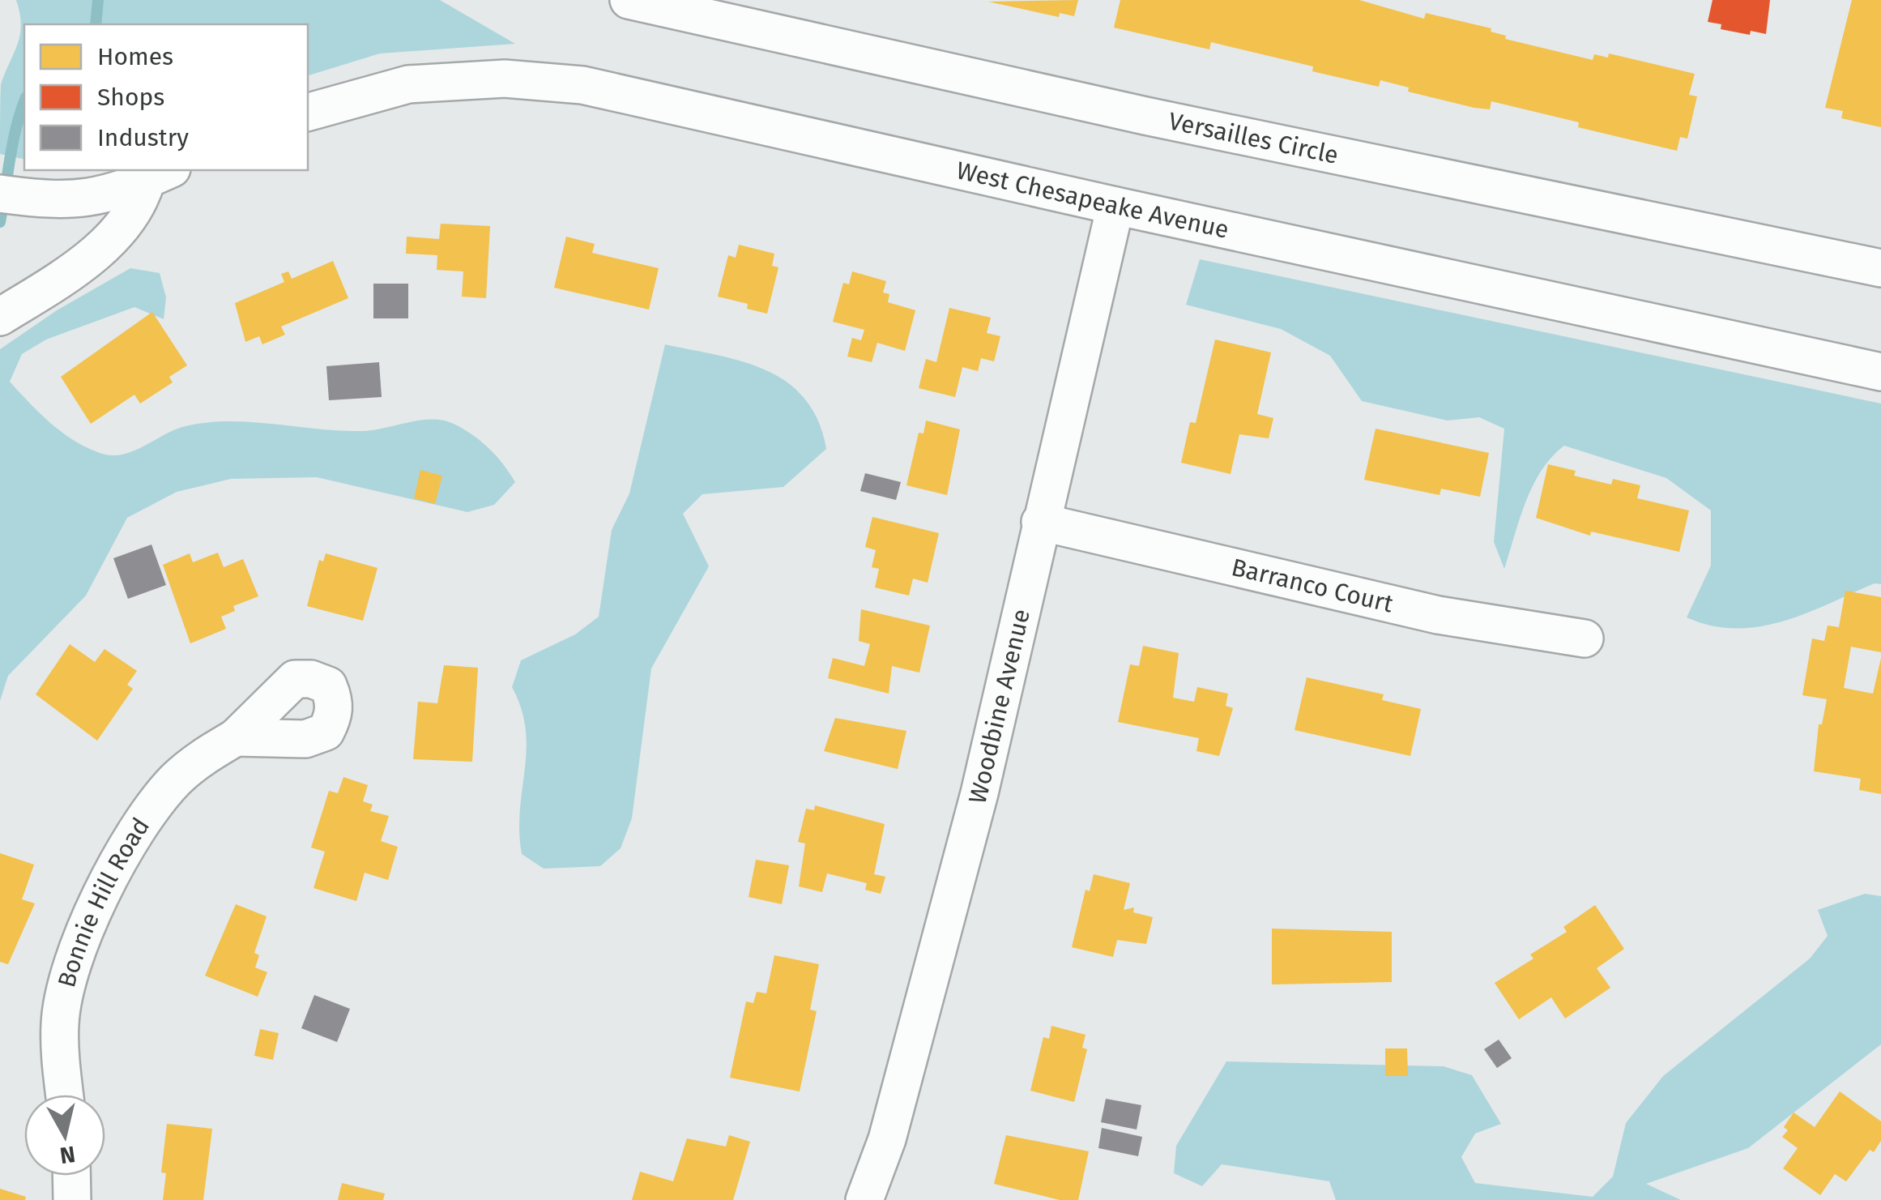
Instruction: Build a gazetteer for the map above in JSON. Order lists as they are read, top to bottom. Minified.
{"streets":{"street":["Versailles Circle","West Chesapeake Avenue","Barranco Court","Woodbine Avenue","Bonnie Hill Road"]},"crossings":[["West Chesapeake Avenue","Woodbine Avenue"],["Barranco Court","Woodbine Avenue"]],"legend":["Homes","Shops","Industry"],"north":"bottom"}
